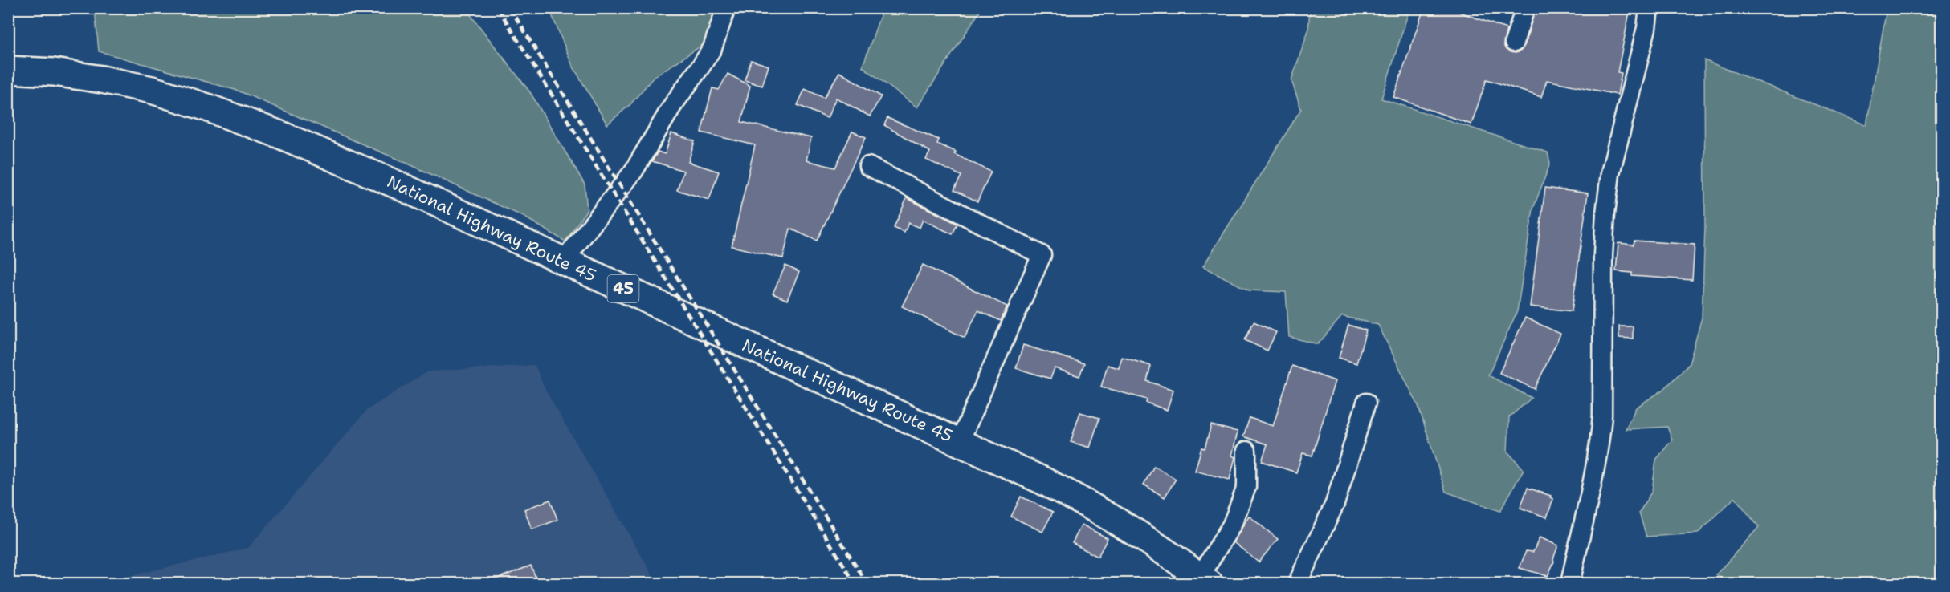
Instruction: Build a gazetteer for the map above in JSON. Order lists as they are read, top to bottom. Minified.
{"streets":{"highway":["National Highway Route 45","45"]}}
